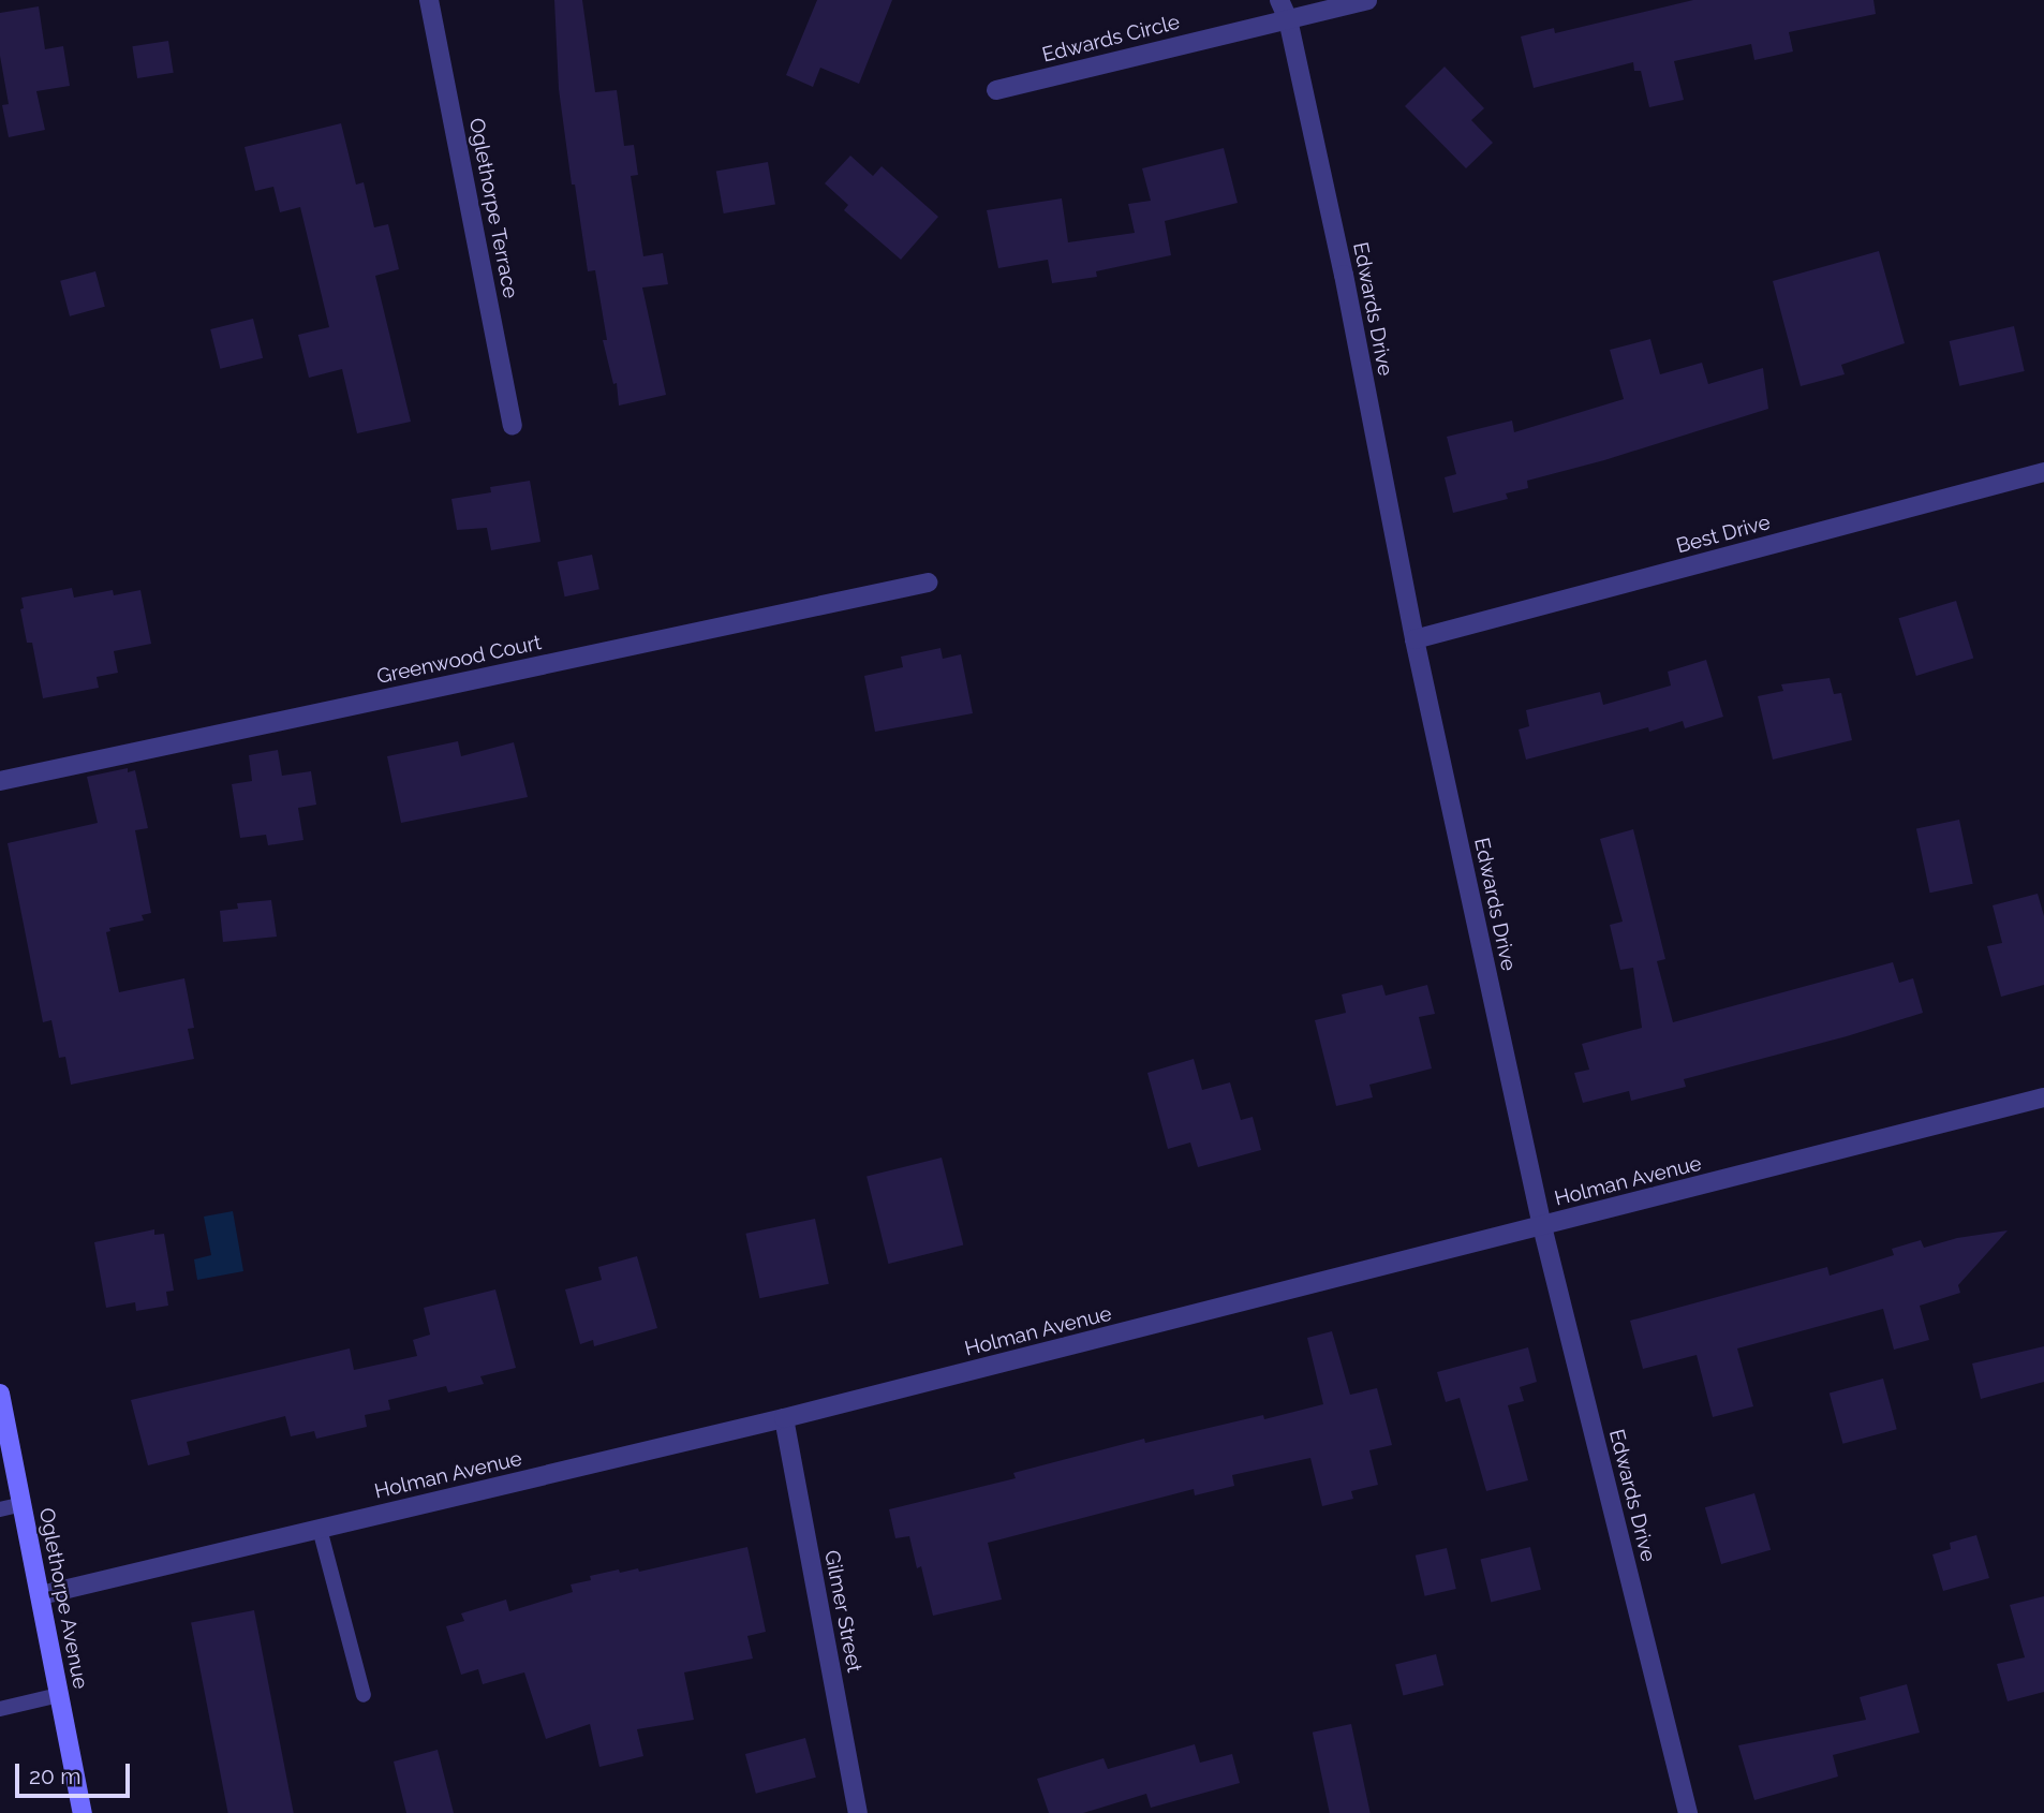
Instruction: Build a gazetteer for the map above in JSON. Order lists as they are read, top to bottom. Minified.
{"streets":{"main road":["Oglethorpe Avenue"],"street":["Edwards Circle","Oglethorpe Terrace","Edwards Drive","Best Drive","Greenwood Court","Holman Avenue","Gilmer Street"]},"crossings":[["Edwards Circle","Edwards Drive"],["Edwards Drive","Best Drive"],["Edwards Drive","Holman Avenue"],["Holman Avenue","Oglethorpe Avenue"],["Holman Avenue","Gilmer Street"]],"scale_bar":"20 m"}
